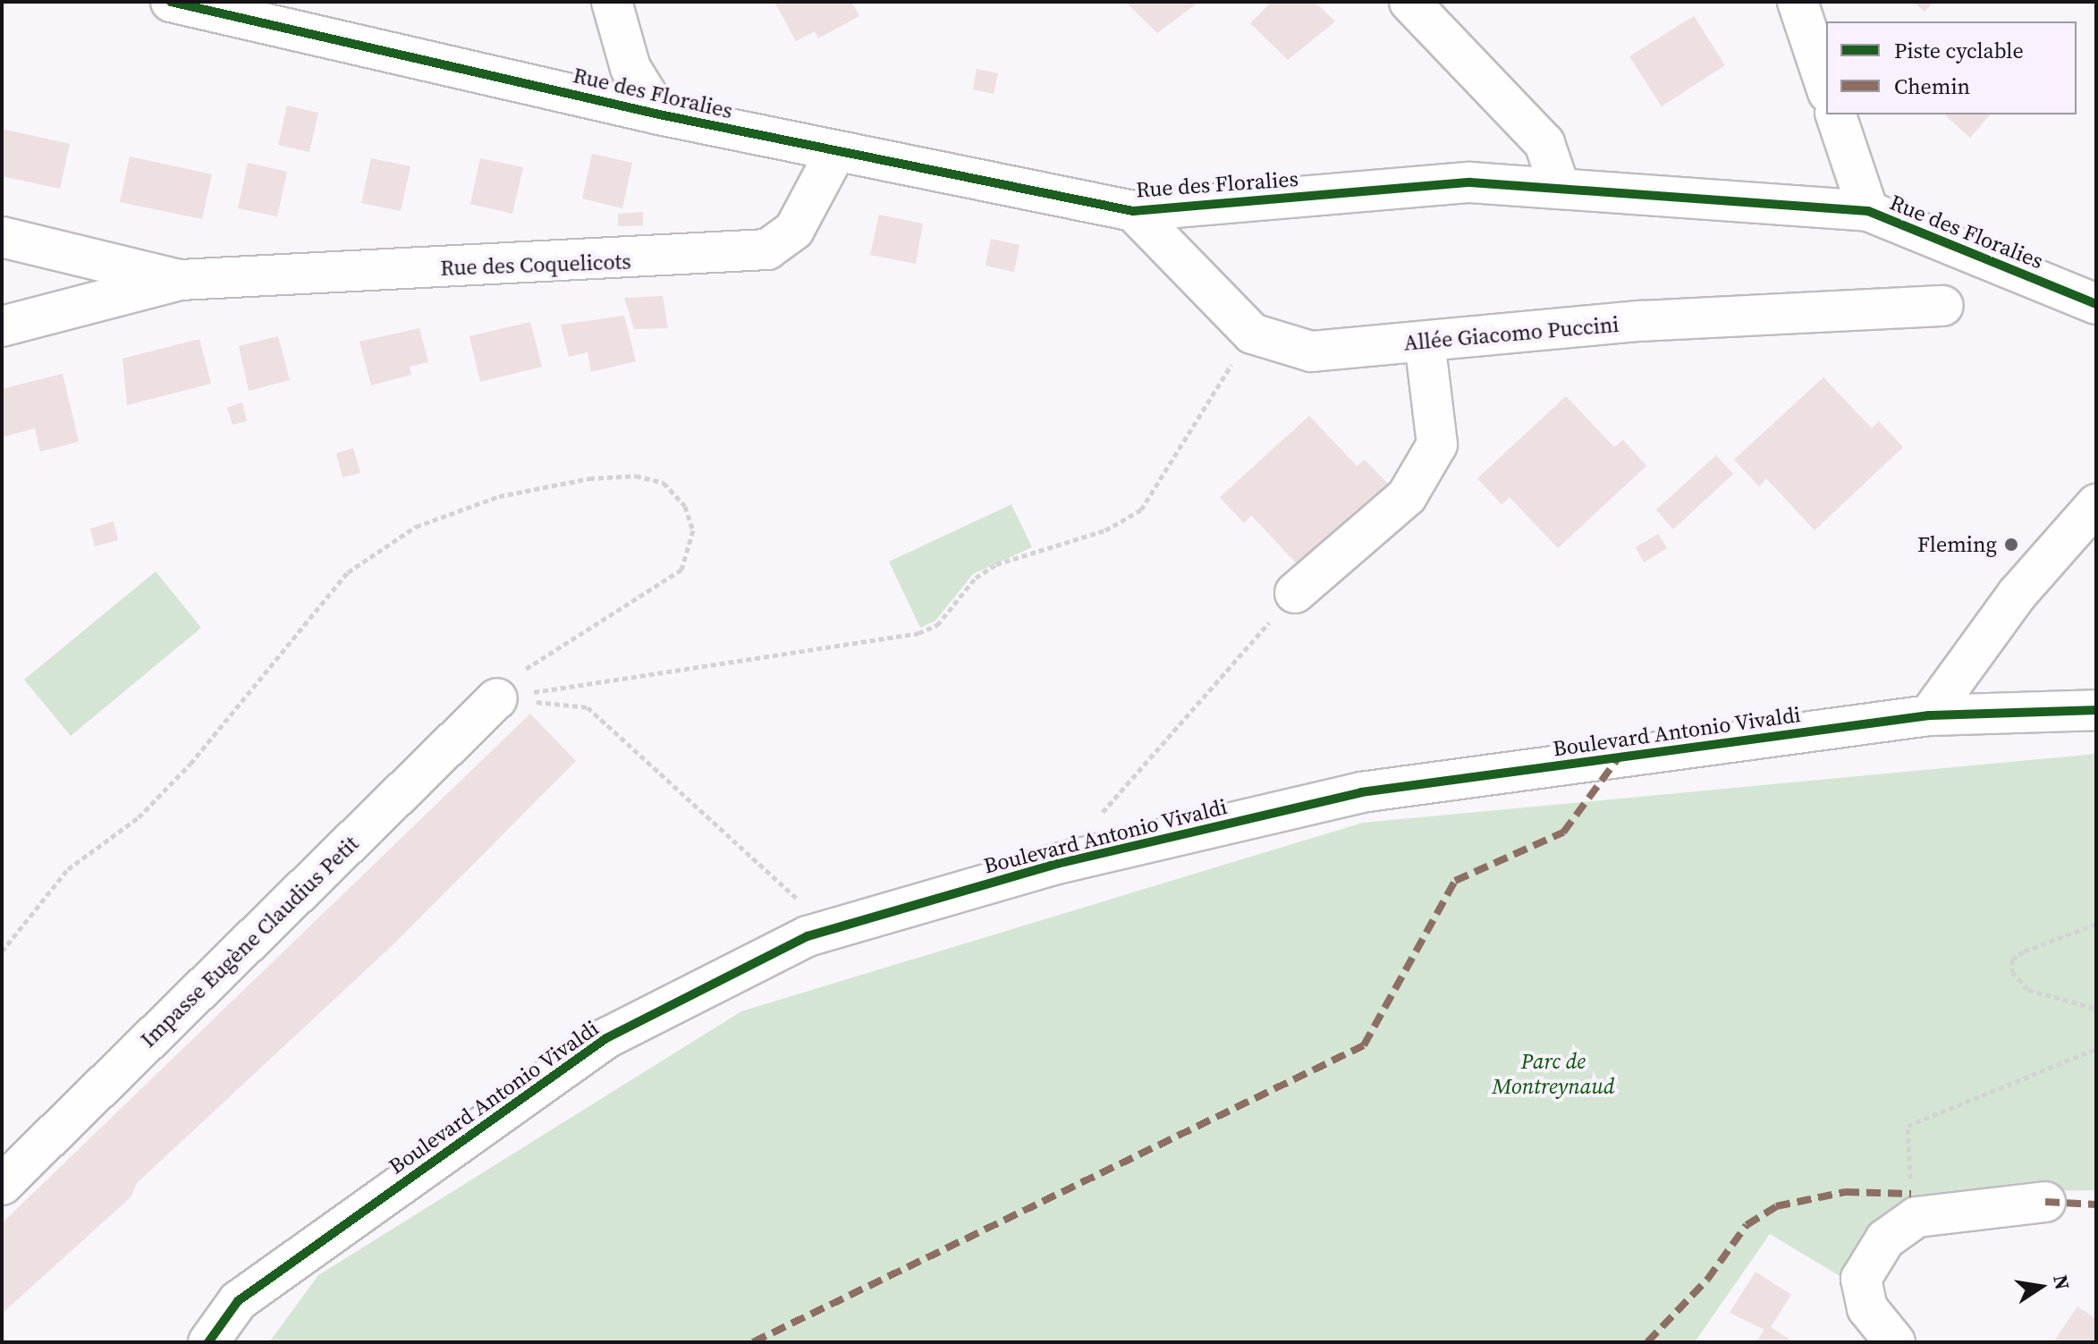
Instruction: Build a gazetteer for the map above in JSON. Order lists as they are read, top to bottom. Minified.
{"streets":{"street":["Rue des Floralies","Rue des Coquelicots","Allée Giacomo Puccini","Boulevard Antonio Vivaldi","Impasse Eugène Claudius Petit"]},"crossings":[["Rue des Floralies","Rue des Coquelicots"],["Rue des Floralies","Allée Giacomo Puccini"]],"parks":["Parc de Montreynaud"],"places":["Fleming"],"legend":["Piste cyclable","Chemin"],"north":"right"}
